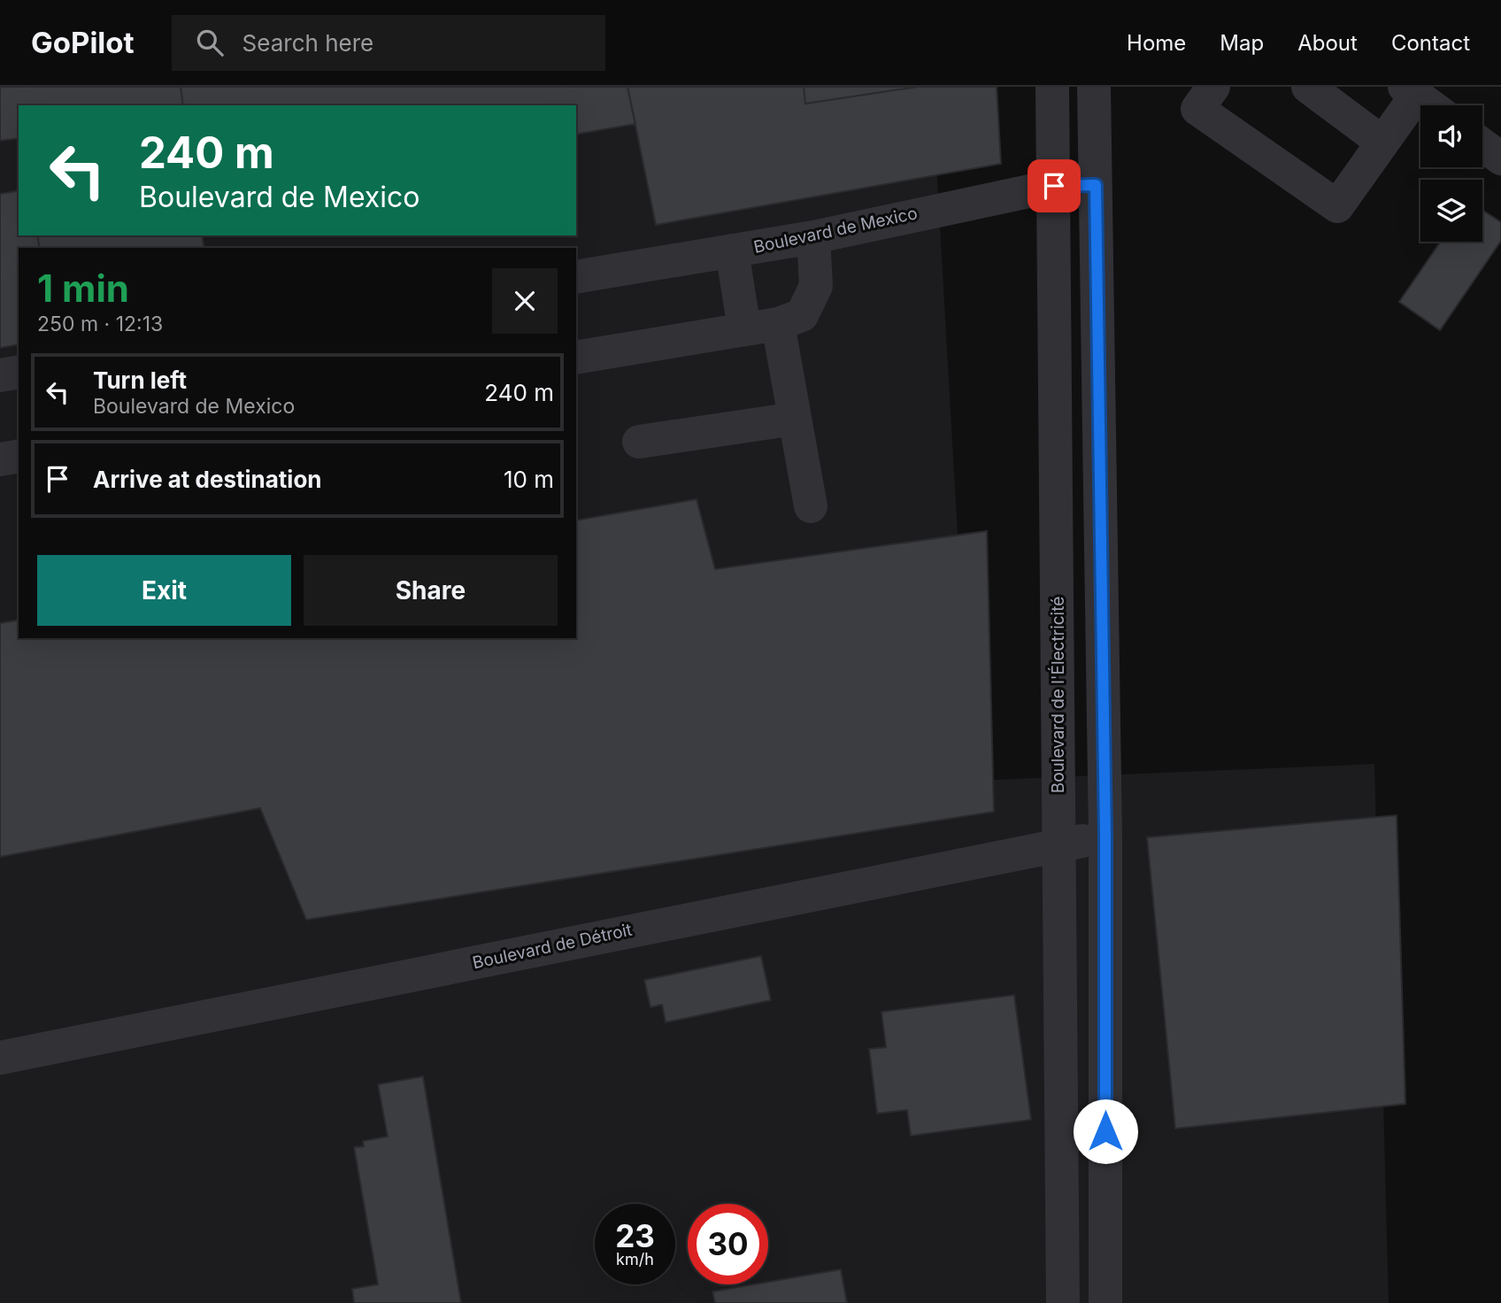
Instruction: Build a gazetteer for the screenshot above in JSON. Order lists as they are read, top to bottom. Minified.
{"streets":{"street":["Boulevard de Mexico","Boulevard de l'Électricité","Boulevard de Détroit"]},"crossings":[["Boulevard de Mexico","Boulevard de l'Électricité"],["Boulevard de l'Électricité","Boulevard de Détroit"]],"page":{"header":"GoPilot","search":"Search here","nav":["Home","Map","About","Contact"],"turn":["240 m","Boulevard de Mexico"],"heading":["1 min","250 m · 12:13"],"list":[{"name":"Turn left","note":"Boulevard de Mexico","value":"240 m"},{"name":"Arrive at destination","value":"10 m"}],"buttons":["Exit","Share"],"speed":"23 km/h","limit":"30"}}
